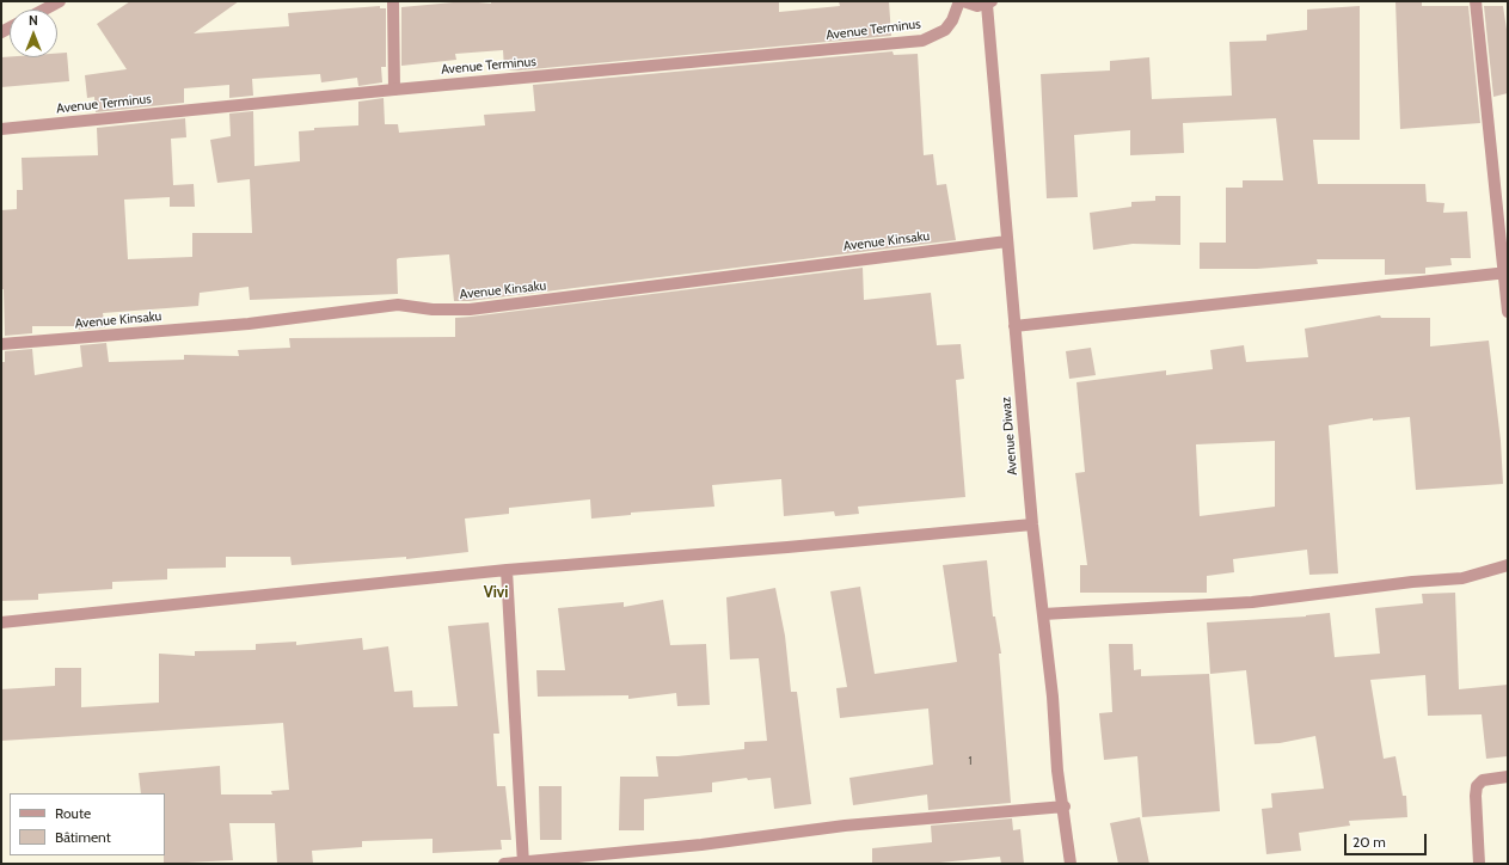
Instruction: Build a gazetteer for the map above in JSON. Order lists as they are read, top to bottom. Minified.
{"streets":{"street":["Avenue Terminus","Avenue Kinsaku","Avenue Diwaz"]},"crossings":[["Avenue Kinsaku","Avenue Diwaz"]],"districts":["Vivi"],"house_numbers":["1"],"legend":["Route","Bâtiment"],"scale_bar":"20 m","north":"top"}
